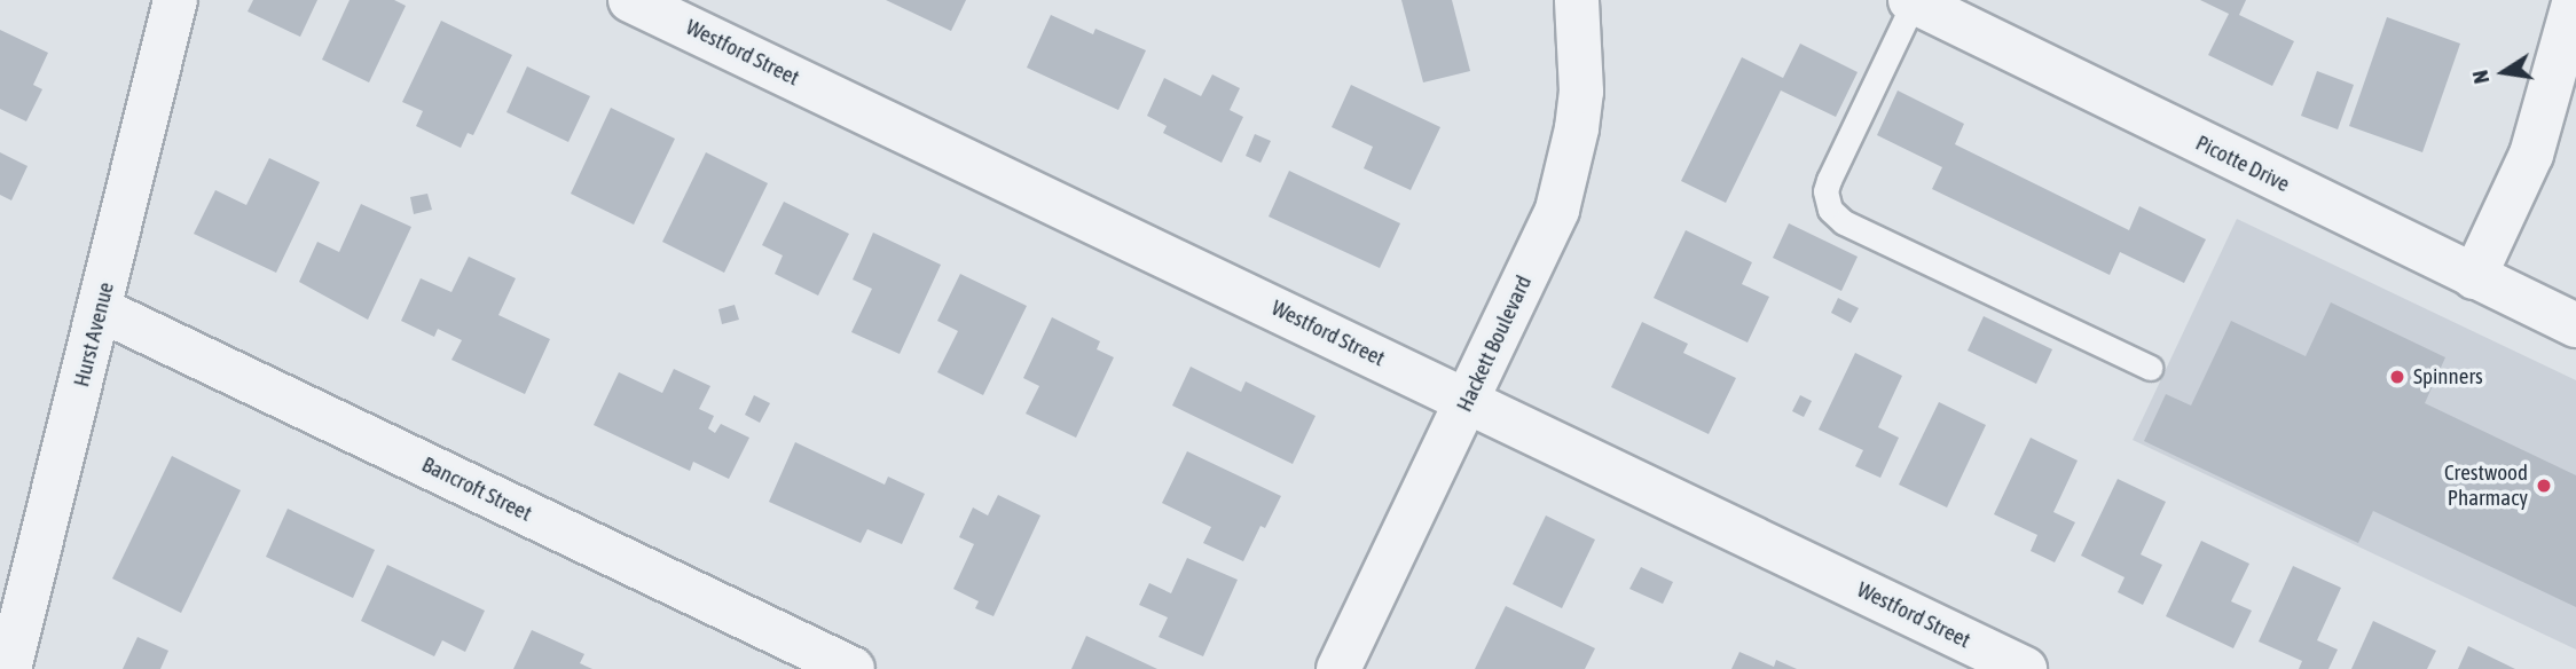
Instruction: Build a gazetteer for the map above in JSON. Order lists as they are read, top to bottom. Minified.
{"streets":{"street":["Westford Street","Picotte Drive","Hurst Avenue","Hackett Boulevard","Bancroft Street"]},"crossings":[["Westford Street","Hackett Boulevard"],["Hurst Avenue","Bancroft Street"]],"places":["Spinners","Crestwood Pharmacy"],"north":"left"}
